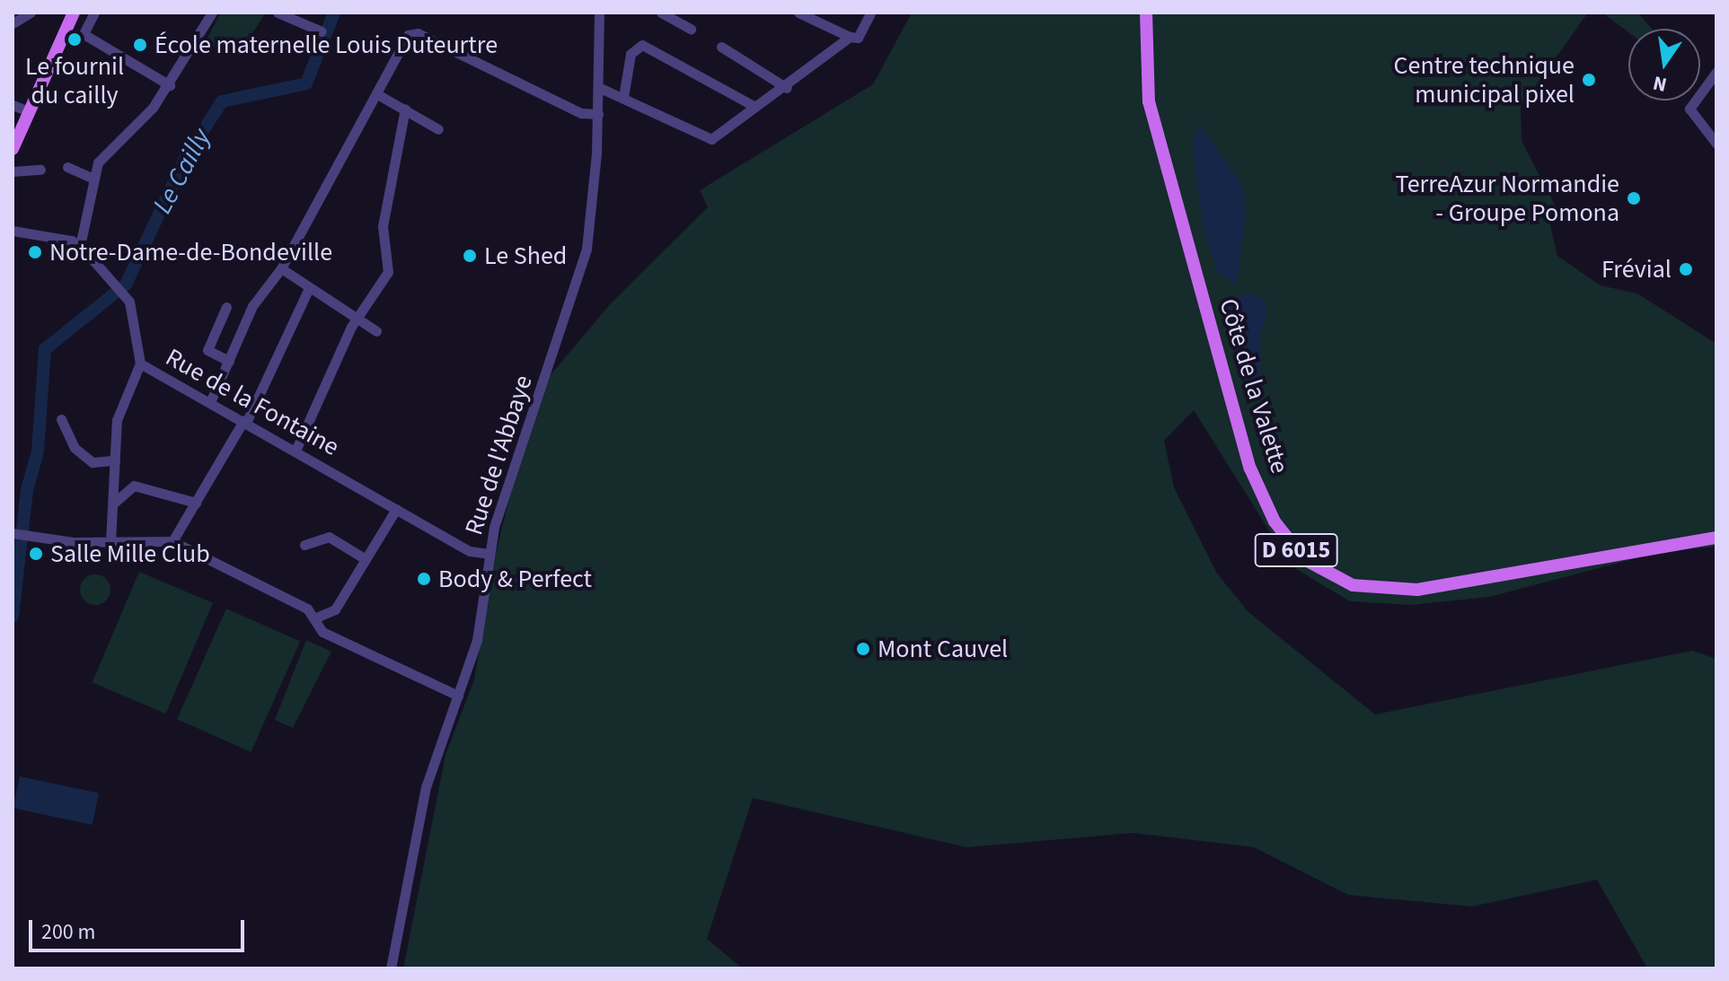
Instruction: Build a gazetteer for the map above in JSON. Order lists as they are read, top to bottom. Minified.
{"streets":{"main road":["Côte de la Valette","D 6015"],"street":["Rue de la Fontaine","Rue de l'Abbaye"]},"crossings":[["Rue de la Fontaine","Rue de l'Abbaye"]],"water":["Le Cailly"],"places":["Le fournil du cailly","École maternelle Louis Duteurtre","Centre technique municipal pixel","TerreAzur Normandie - Groupe Pomona","Notre-Dame-de-Bondeville","Le Shed","Frévial","Salle Mille Club","Body & Perfect","Mont Cauvel"],"scale_bar":"200 m","north":"bottom"}
